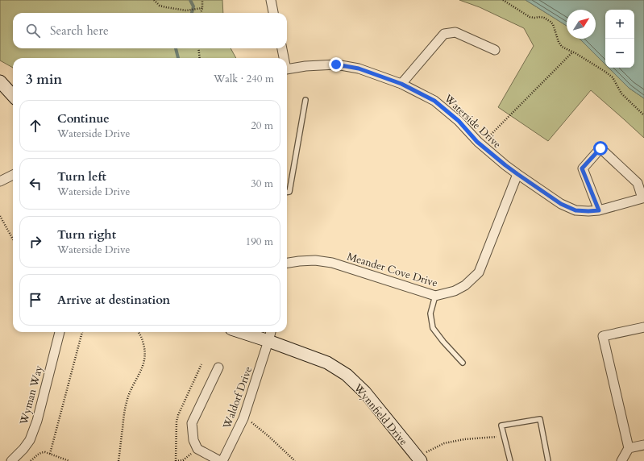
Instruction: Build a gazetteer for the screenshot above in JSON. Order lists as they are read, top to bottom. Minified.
{"streets":{"street":["Waterside Drive","Meander Cove Drive","Wyman Way","Waldorf Drive","Wynnfield Drive"]},"crossings":[["Waterside Drive","Meander Cove Drive"],["Waldorf Drive","Wynnfield Drive"]],"north":"top right","page":{"map_buttons":["+","−"],"search":"Search here","heading":["3 min","Walk · 240 m"],"list":[["Continue","Waterside Drive","20 m"],["Turn left","Waterside Drive","30 m"],["Turn right","Waterside Drive","190 m"],"Arrive at destination"]}}
